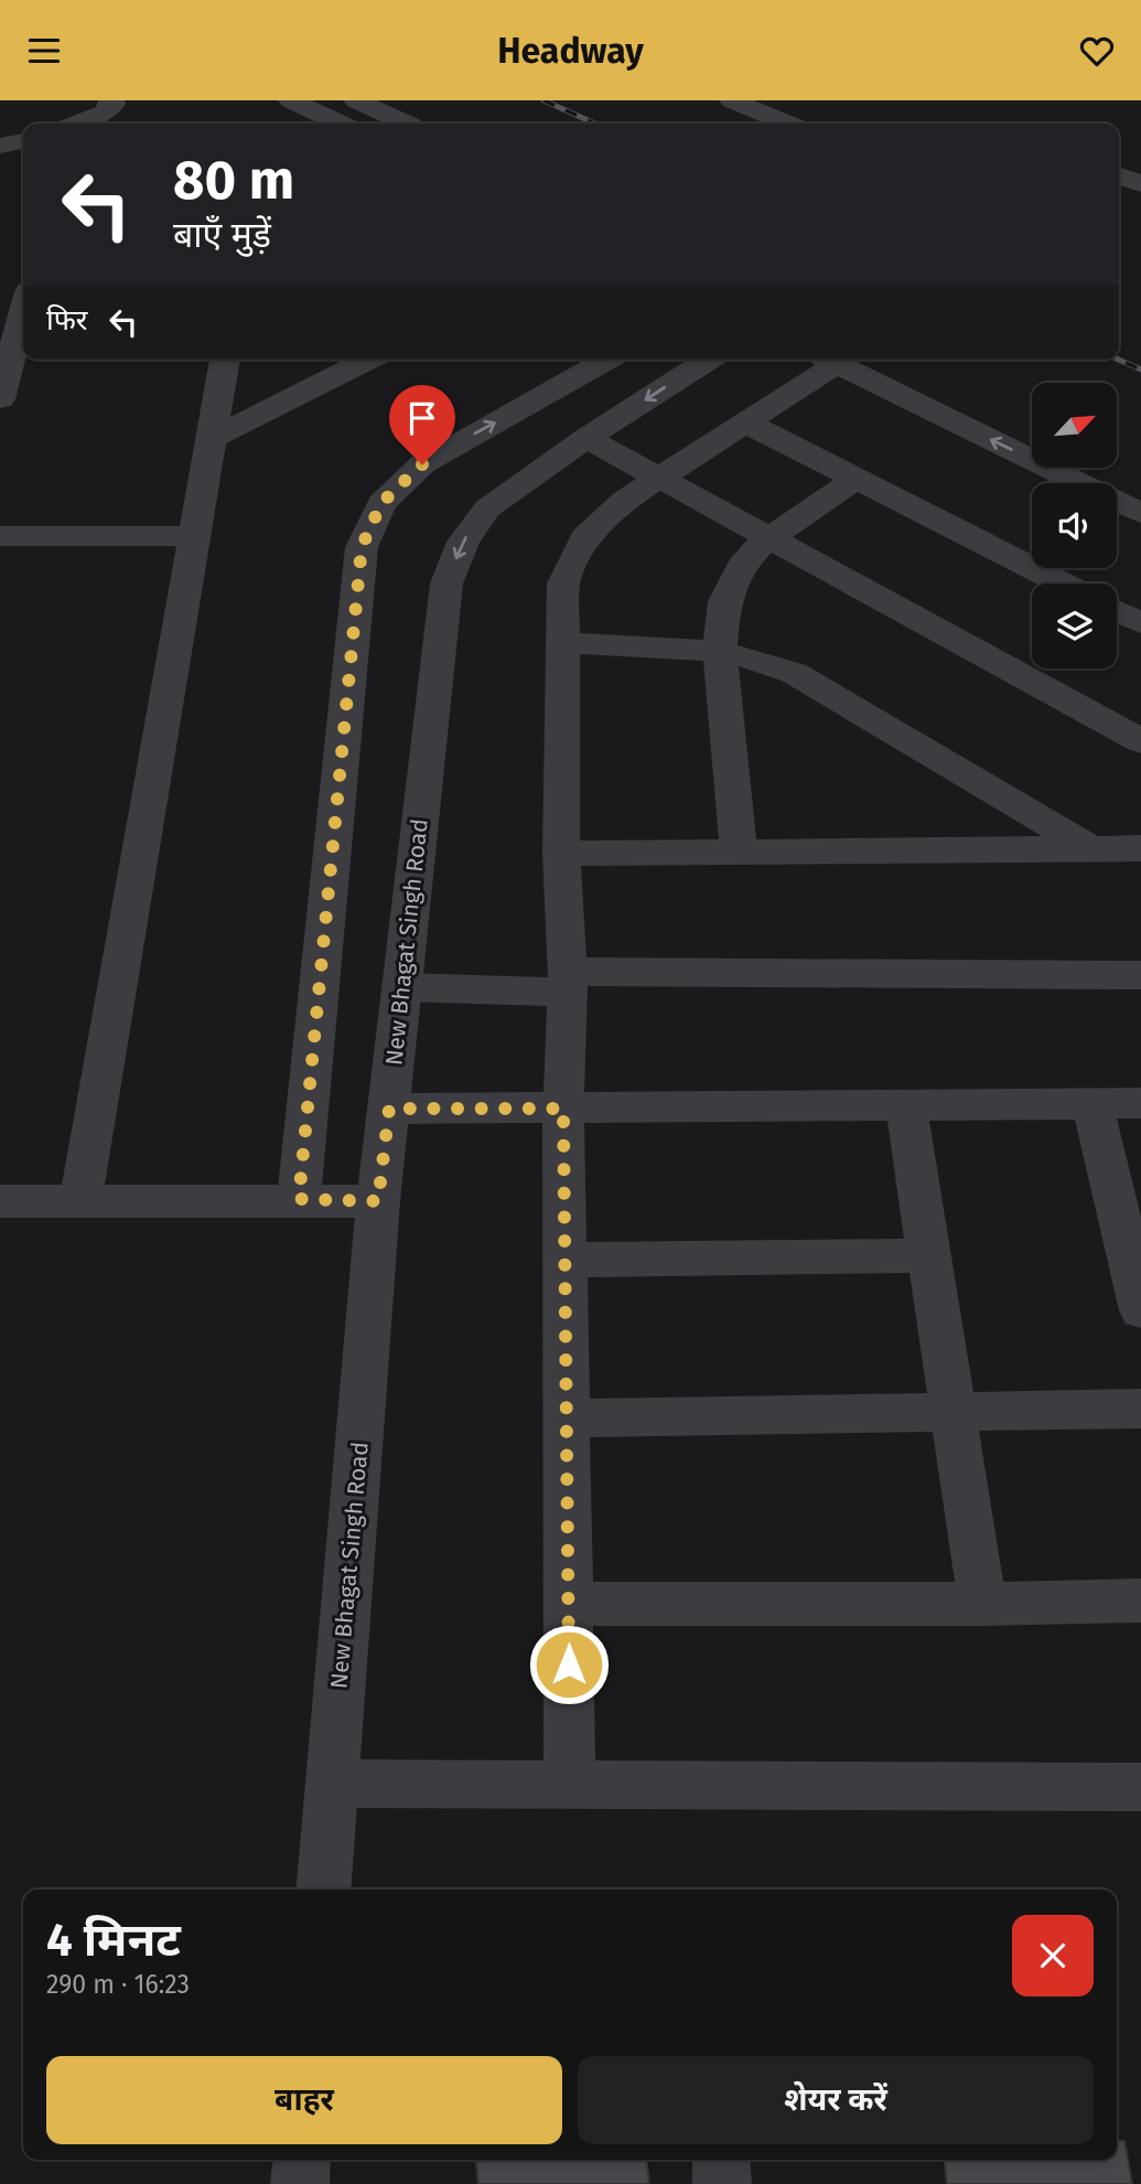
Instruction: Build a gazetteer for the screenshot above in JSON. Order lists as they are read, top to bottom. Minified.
{"streets":{"street":["New Bhagat Singh Road"]},"north":"top right","page":{"header":"Headway","turn":["80 m","बाएँ मुड़ें"],"then":"फिर","heading":["4 मिनट","290 m · 16:23"],"buttons":["बाहर","शेयर करें"]}}
